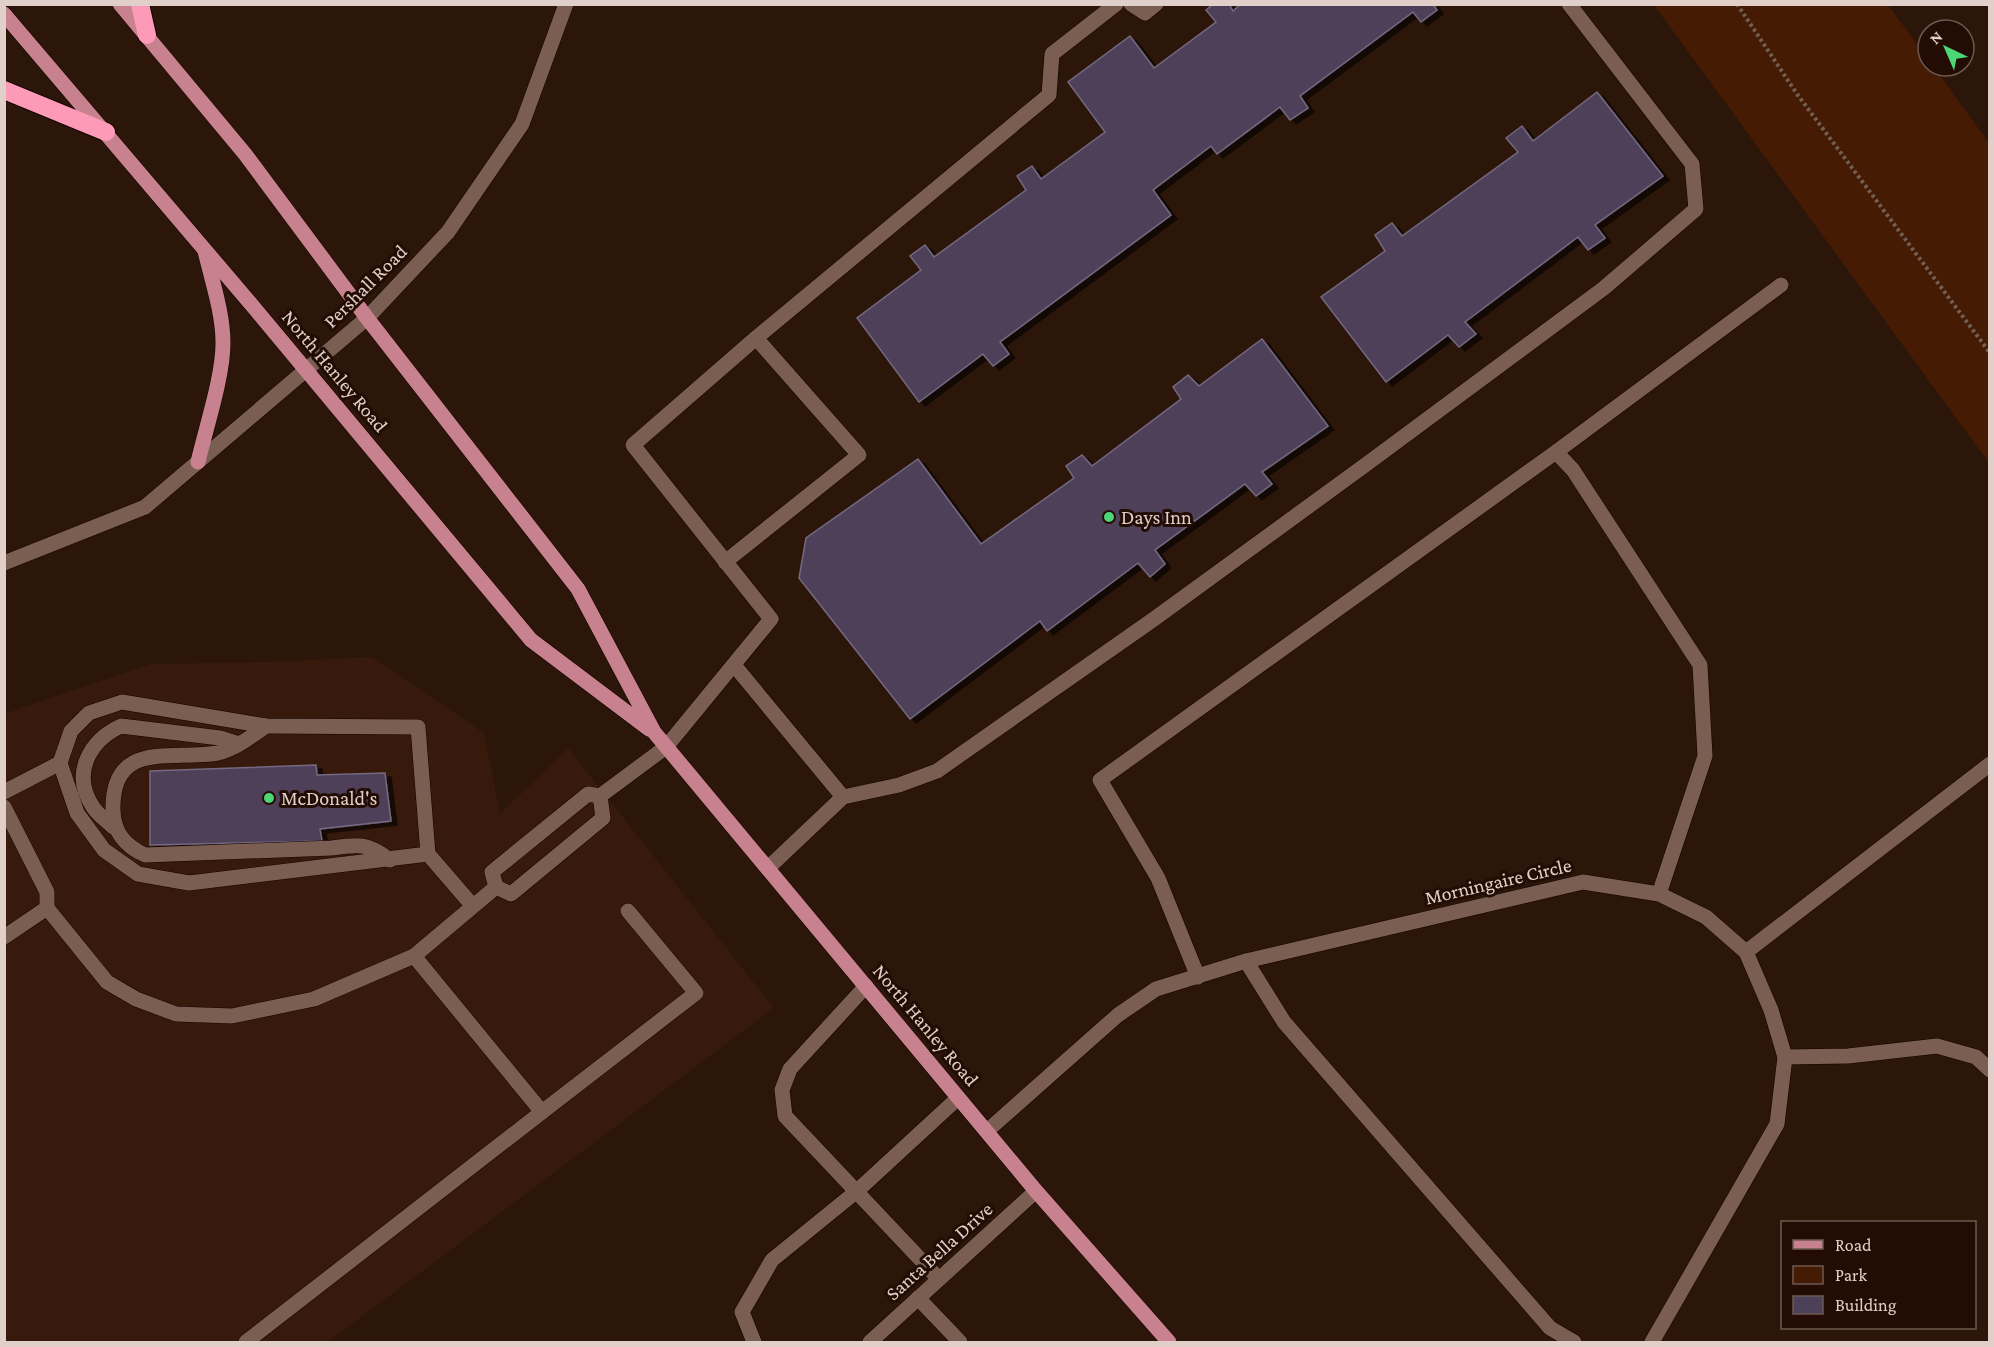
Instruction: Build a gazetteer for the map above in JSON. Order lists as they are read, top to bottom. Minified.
{"streets":{"main road":["North Hanley Road"],"street":["Pershall Road","Morningaire Circle","Santa Bella Drive"]},"crossings":[["Pershall Road","North Hanley Road"],["North Hanley Road","Morningaire Circle"],["North Hanley Road","Santa Bella Drive"]],"places":["Days Inn","McDonald's"],"legend":["Road","Park","Building"],"north":"top left"}
